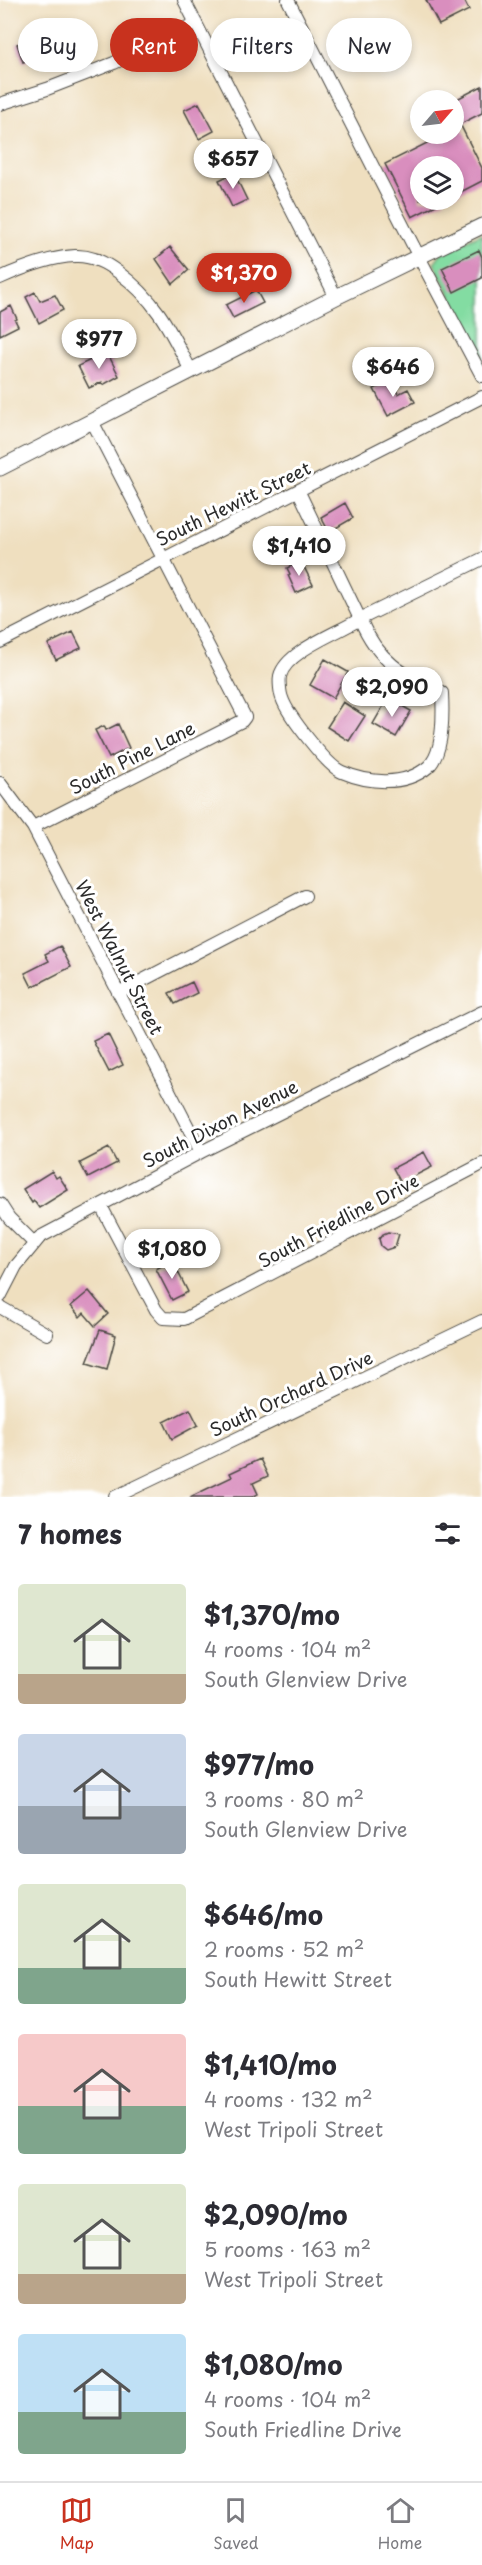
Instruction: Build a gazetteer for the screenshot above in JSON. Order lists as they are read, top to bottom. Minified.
{"streets":{"street":["South Hewitt Street","South Pine Lane","West Walnut Street","South Dixon Avenue","South Friedline Drive","South Orchard Drive"]},"crossings":[["South Hewitt Street","South Pine Lane"],["South Pine Lane","West Walnut Street"],["West Walnut Street","South Dixon Avenue"],["South Dixon Avenue","South Friedline Drive"]],"north":"top right","page":{"chip":["Buy","Rent","Filters","New"],"price":["$657","$1,370","$977","$646","$1,410","$2,090","$1,080"],"heading":"7 homes","list":[{"name":"$1,370/mo","note":"4 rooms · 104 m² · South Glenview Drive"},{"name":"$977/mo","note":"3 rooms · 80 m² · South Glenview Drive"},{"name":"$646/mo","note":"2 rooms · 52 m² · South Hewitt Street"},{"name":"$1,410/mo","note":"4 rooms · 132 m² · West Tripoli Street"},{"name":"$2,090/mo","note":"5 rooms · 163 m² · West Tripoli Street"},{"name":"$1,080/mo","note":"4 rooms · 104 m² · South Friedline Drive"}],"tabs":["Map","Saved","Home"]}}
